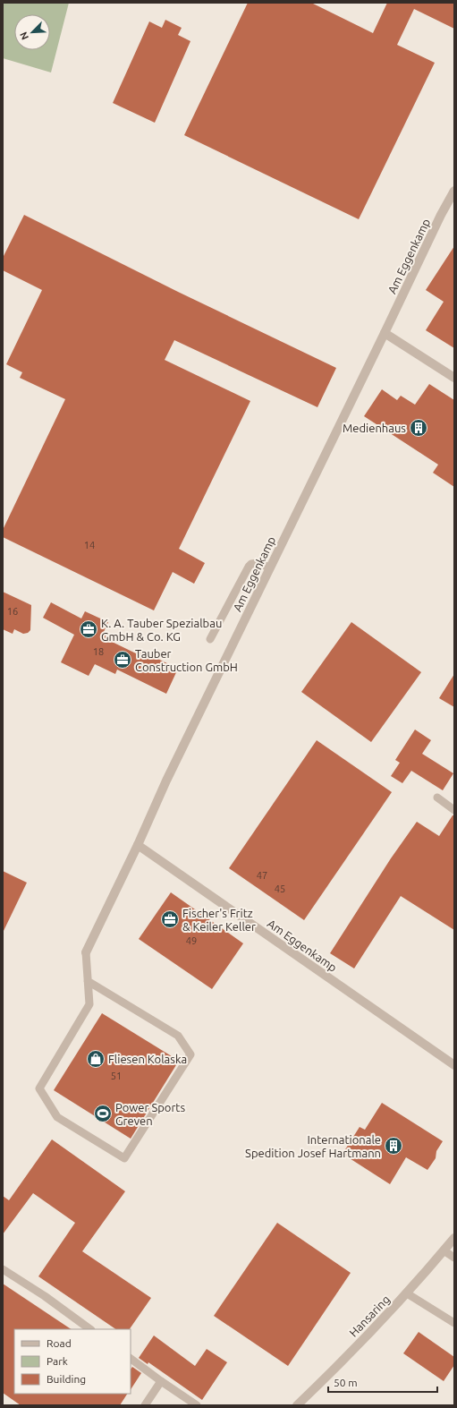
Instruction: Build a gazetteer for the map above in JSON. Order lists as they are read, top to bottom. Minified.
{"streets":{"street":["Am Eggenkamp","Hansaring"]},"places":{"building":["Medienhaus","Internationale Spedition Josef Hartmann"],"office":["K. A. Tauber Spezialbau GmbH & Co. KG","Tauber Construction GmbH","Fischer's Fritz & Keiler Keller"],"shop":["Fliesen Kolaska"],"sports":["Power Sports Greven"]},"house_numbers":["14","16","18","47","45","49","51"],"legend":["Road","Park","Building"],"scale_bar":"50 m","north":"bottom left"}
